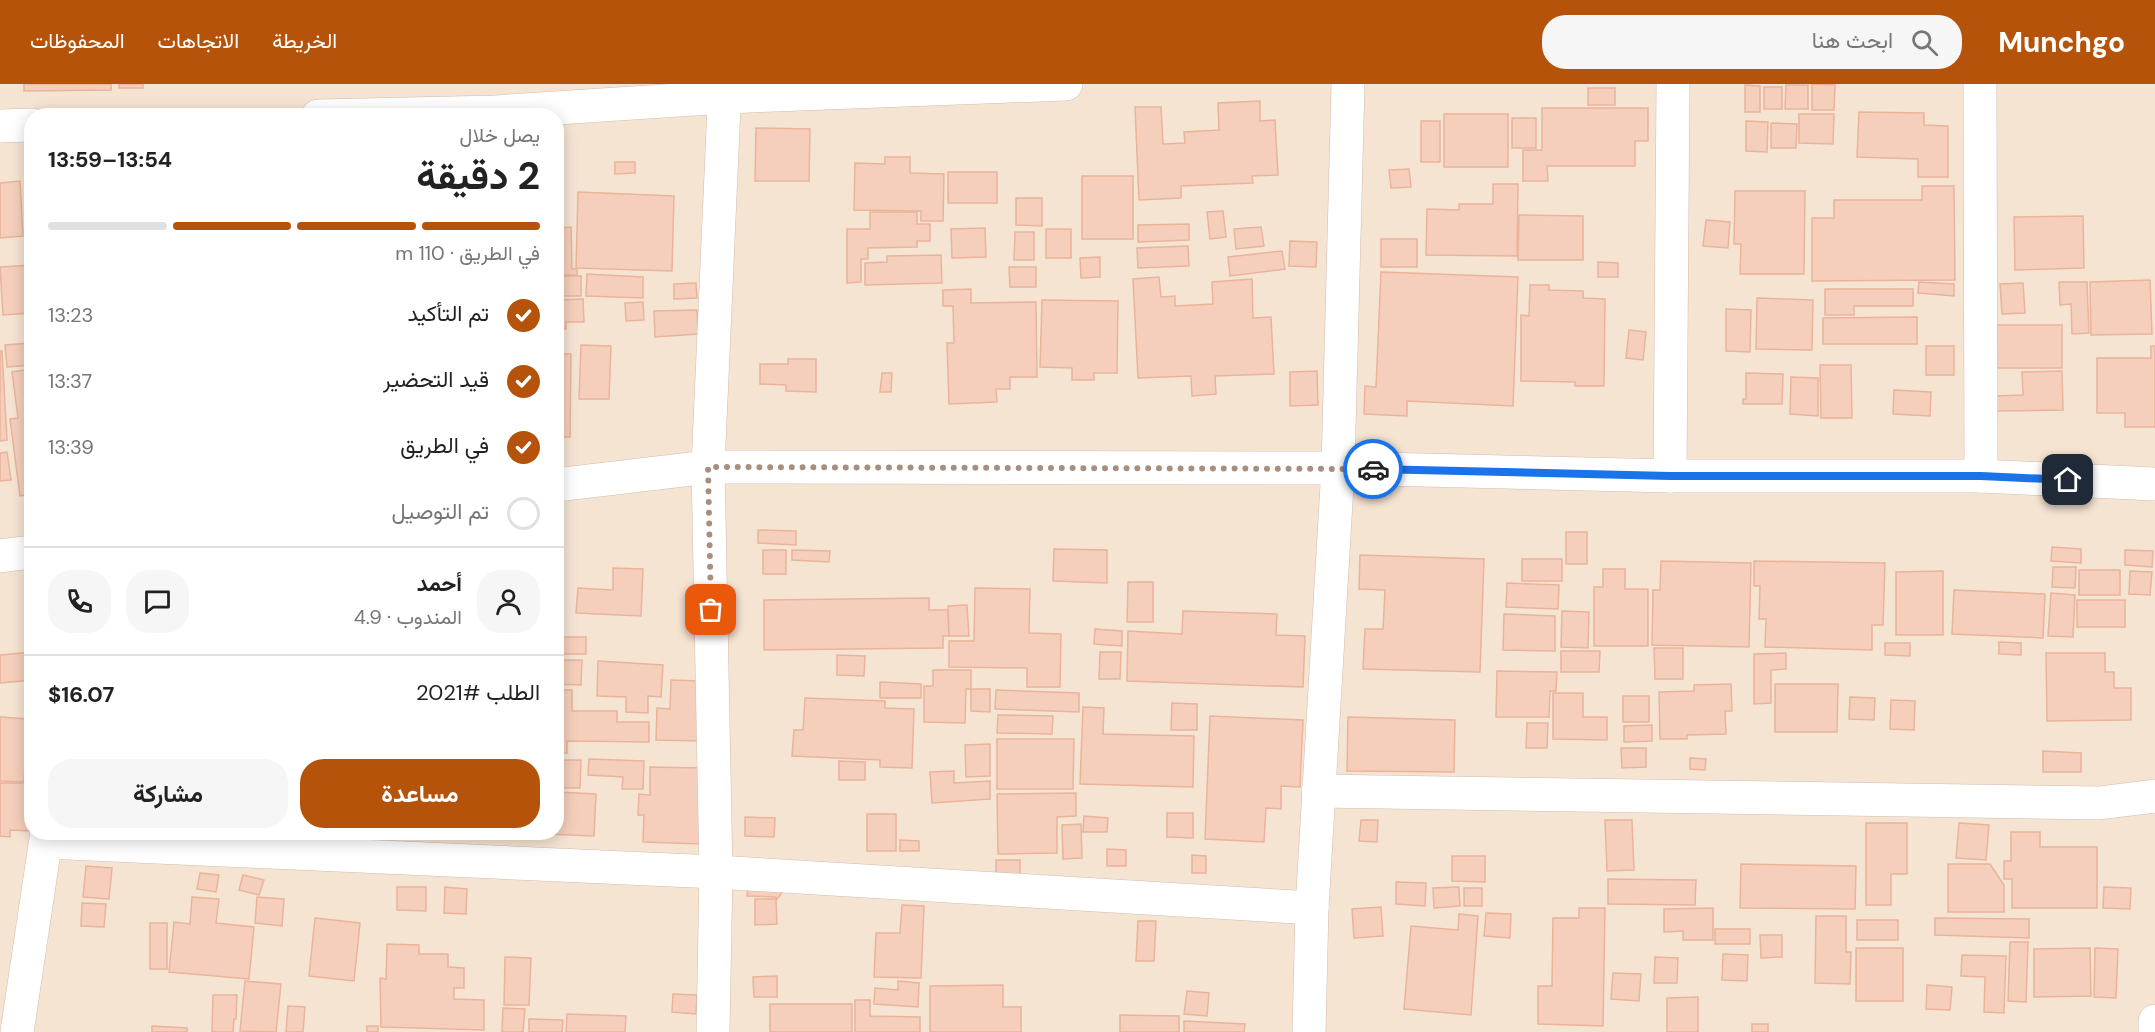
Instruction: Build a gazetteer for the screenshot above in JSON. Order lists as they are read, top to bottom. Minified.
{"page":{"header":"Munchgo","search":"ابحث هنا","nav":["الخريطة","الاتجاهات","المحفوظات"],"heading":["2 دقيقة","يصل خلال","13:54–13:59"],"panel":["أحمد","المندوب · 4.9","الطلب #2021","$16.07"],"bar":"في الطريق · 110 m","list":[["تم التأكيد","13:23"],["قيد التحضير","13:37"],["في الطريق","13:39"],"تم التوصيل"],"buttons":["مساعدة","مشاركة"]}}
